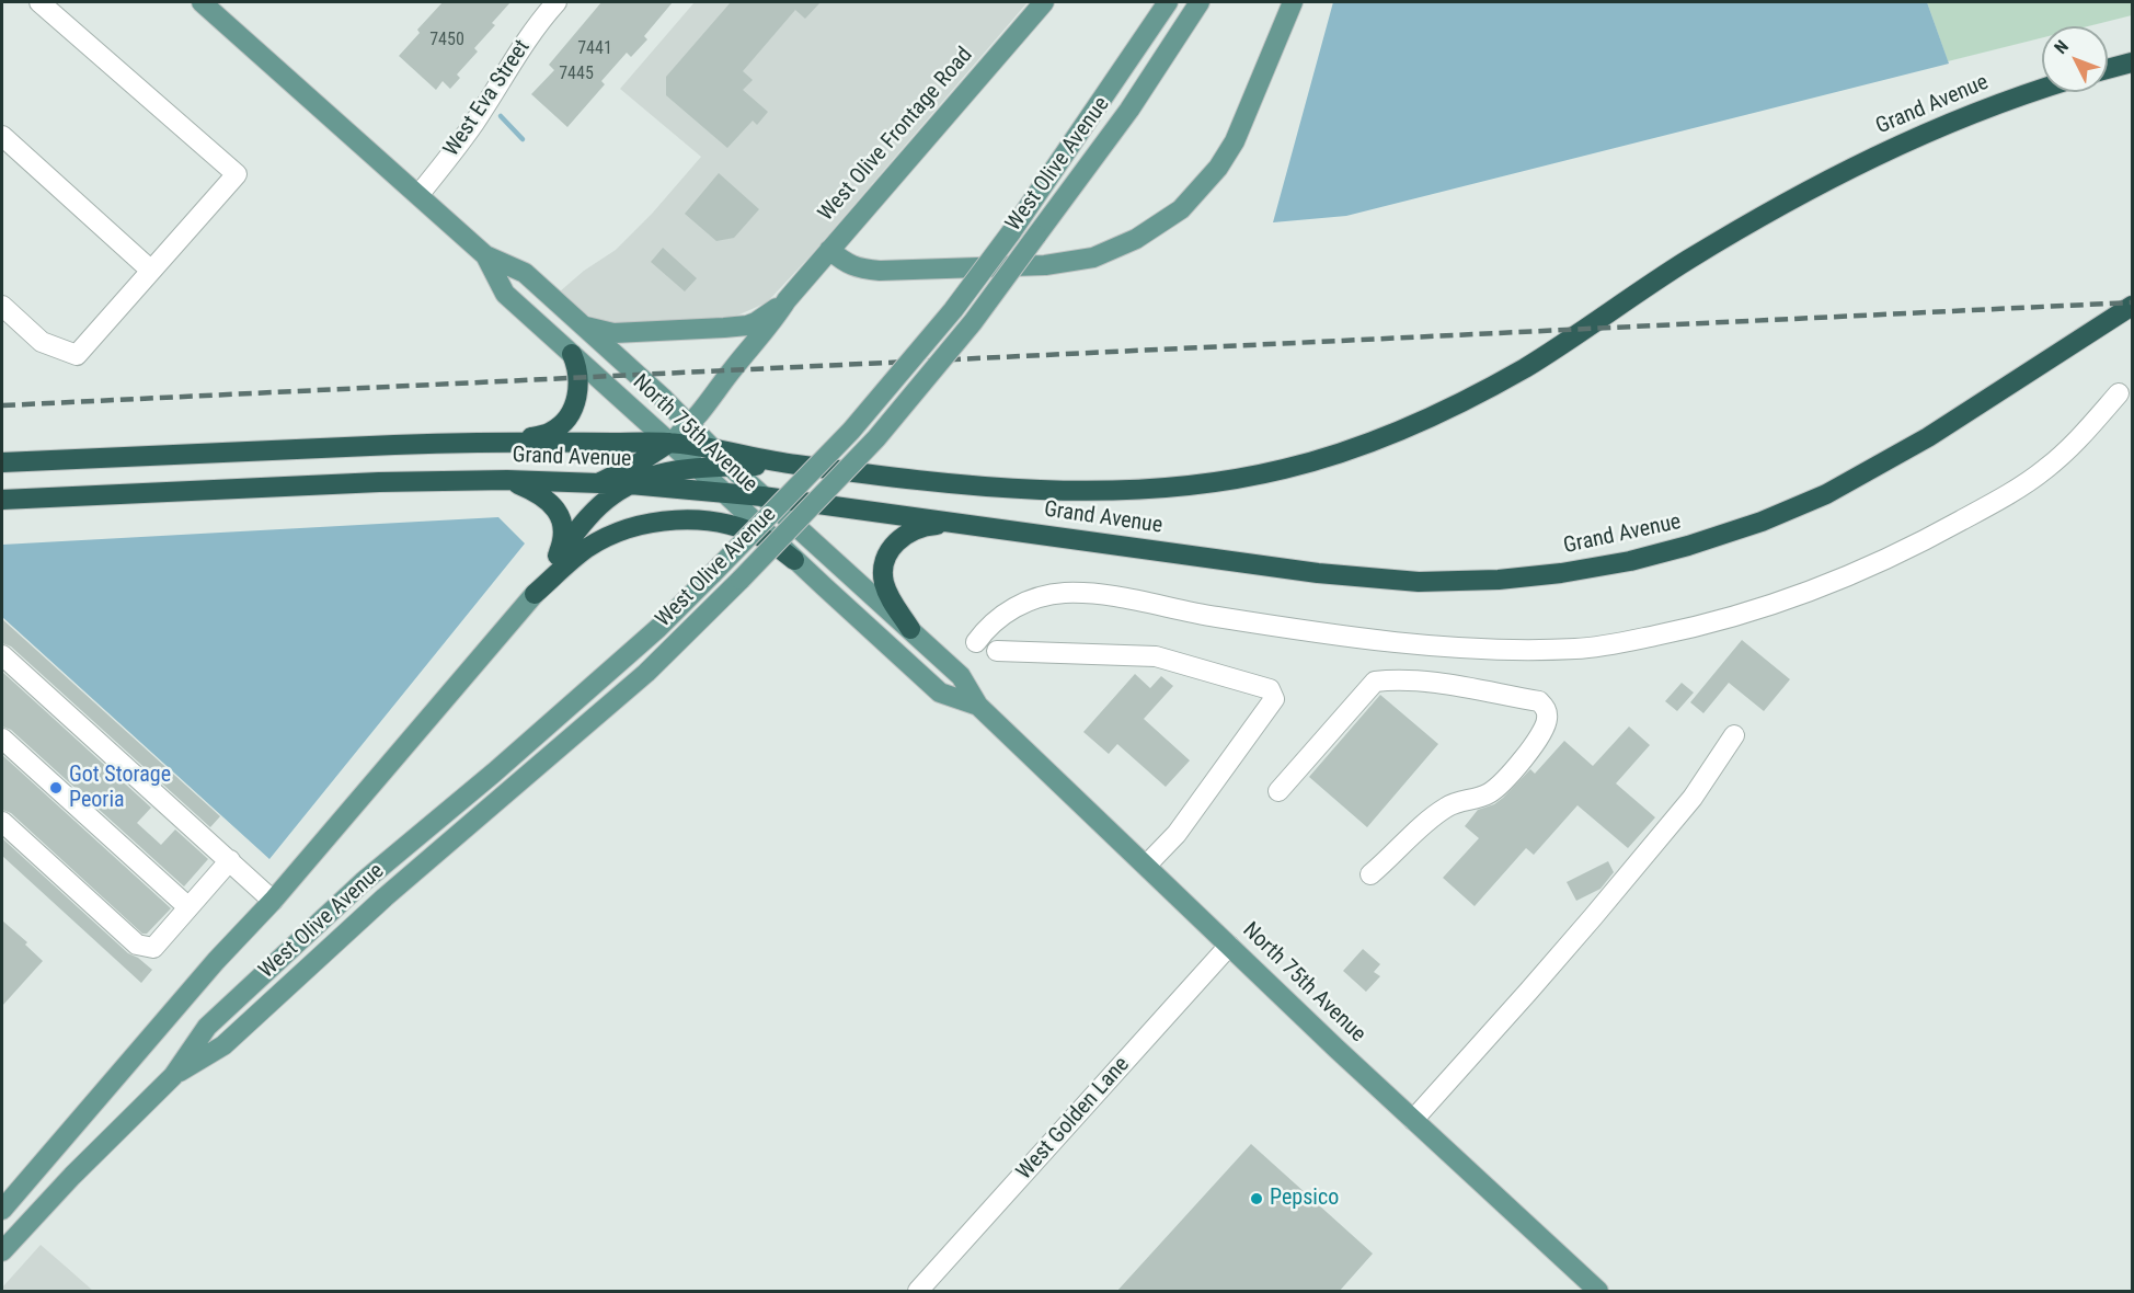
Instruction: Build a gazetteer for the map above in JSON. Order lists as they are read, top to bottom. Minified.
{"streets":{"highway":["Grand Avenue"],"main road":["West Olive Frontage Road","West Olive Avenue","North 75th Avenue"],"street":["West Eva Street","West Golden Lane"]},"crossings":[["West Eva Street","North 75th Avenue"],["Grand Avenue","North 75th Avenue"],["North 75th Avenue","West Golden Lane"]],"places":["Got Storage Peoria","Pepsico"],"house_numbers":["7450","7441","7445"],"north":"top left"}
